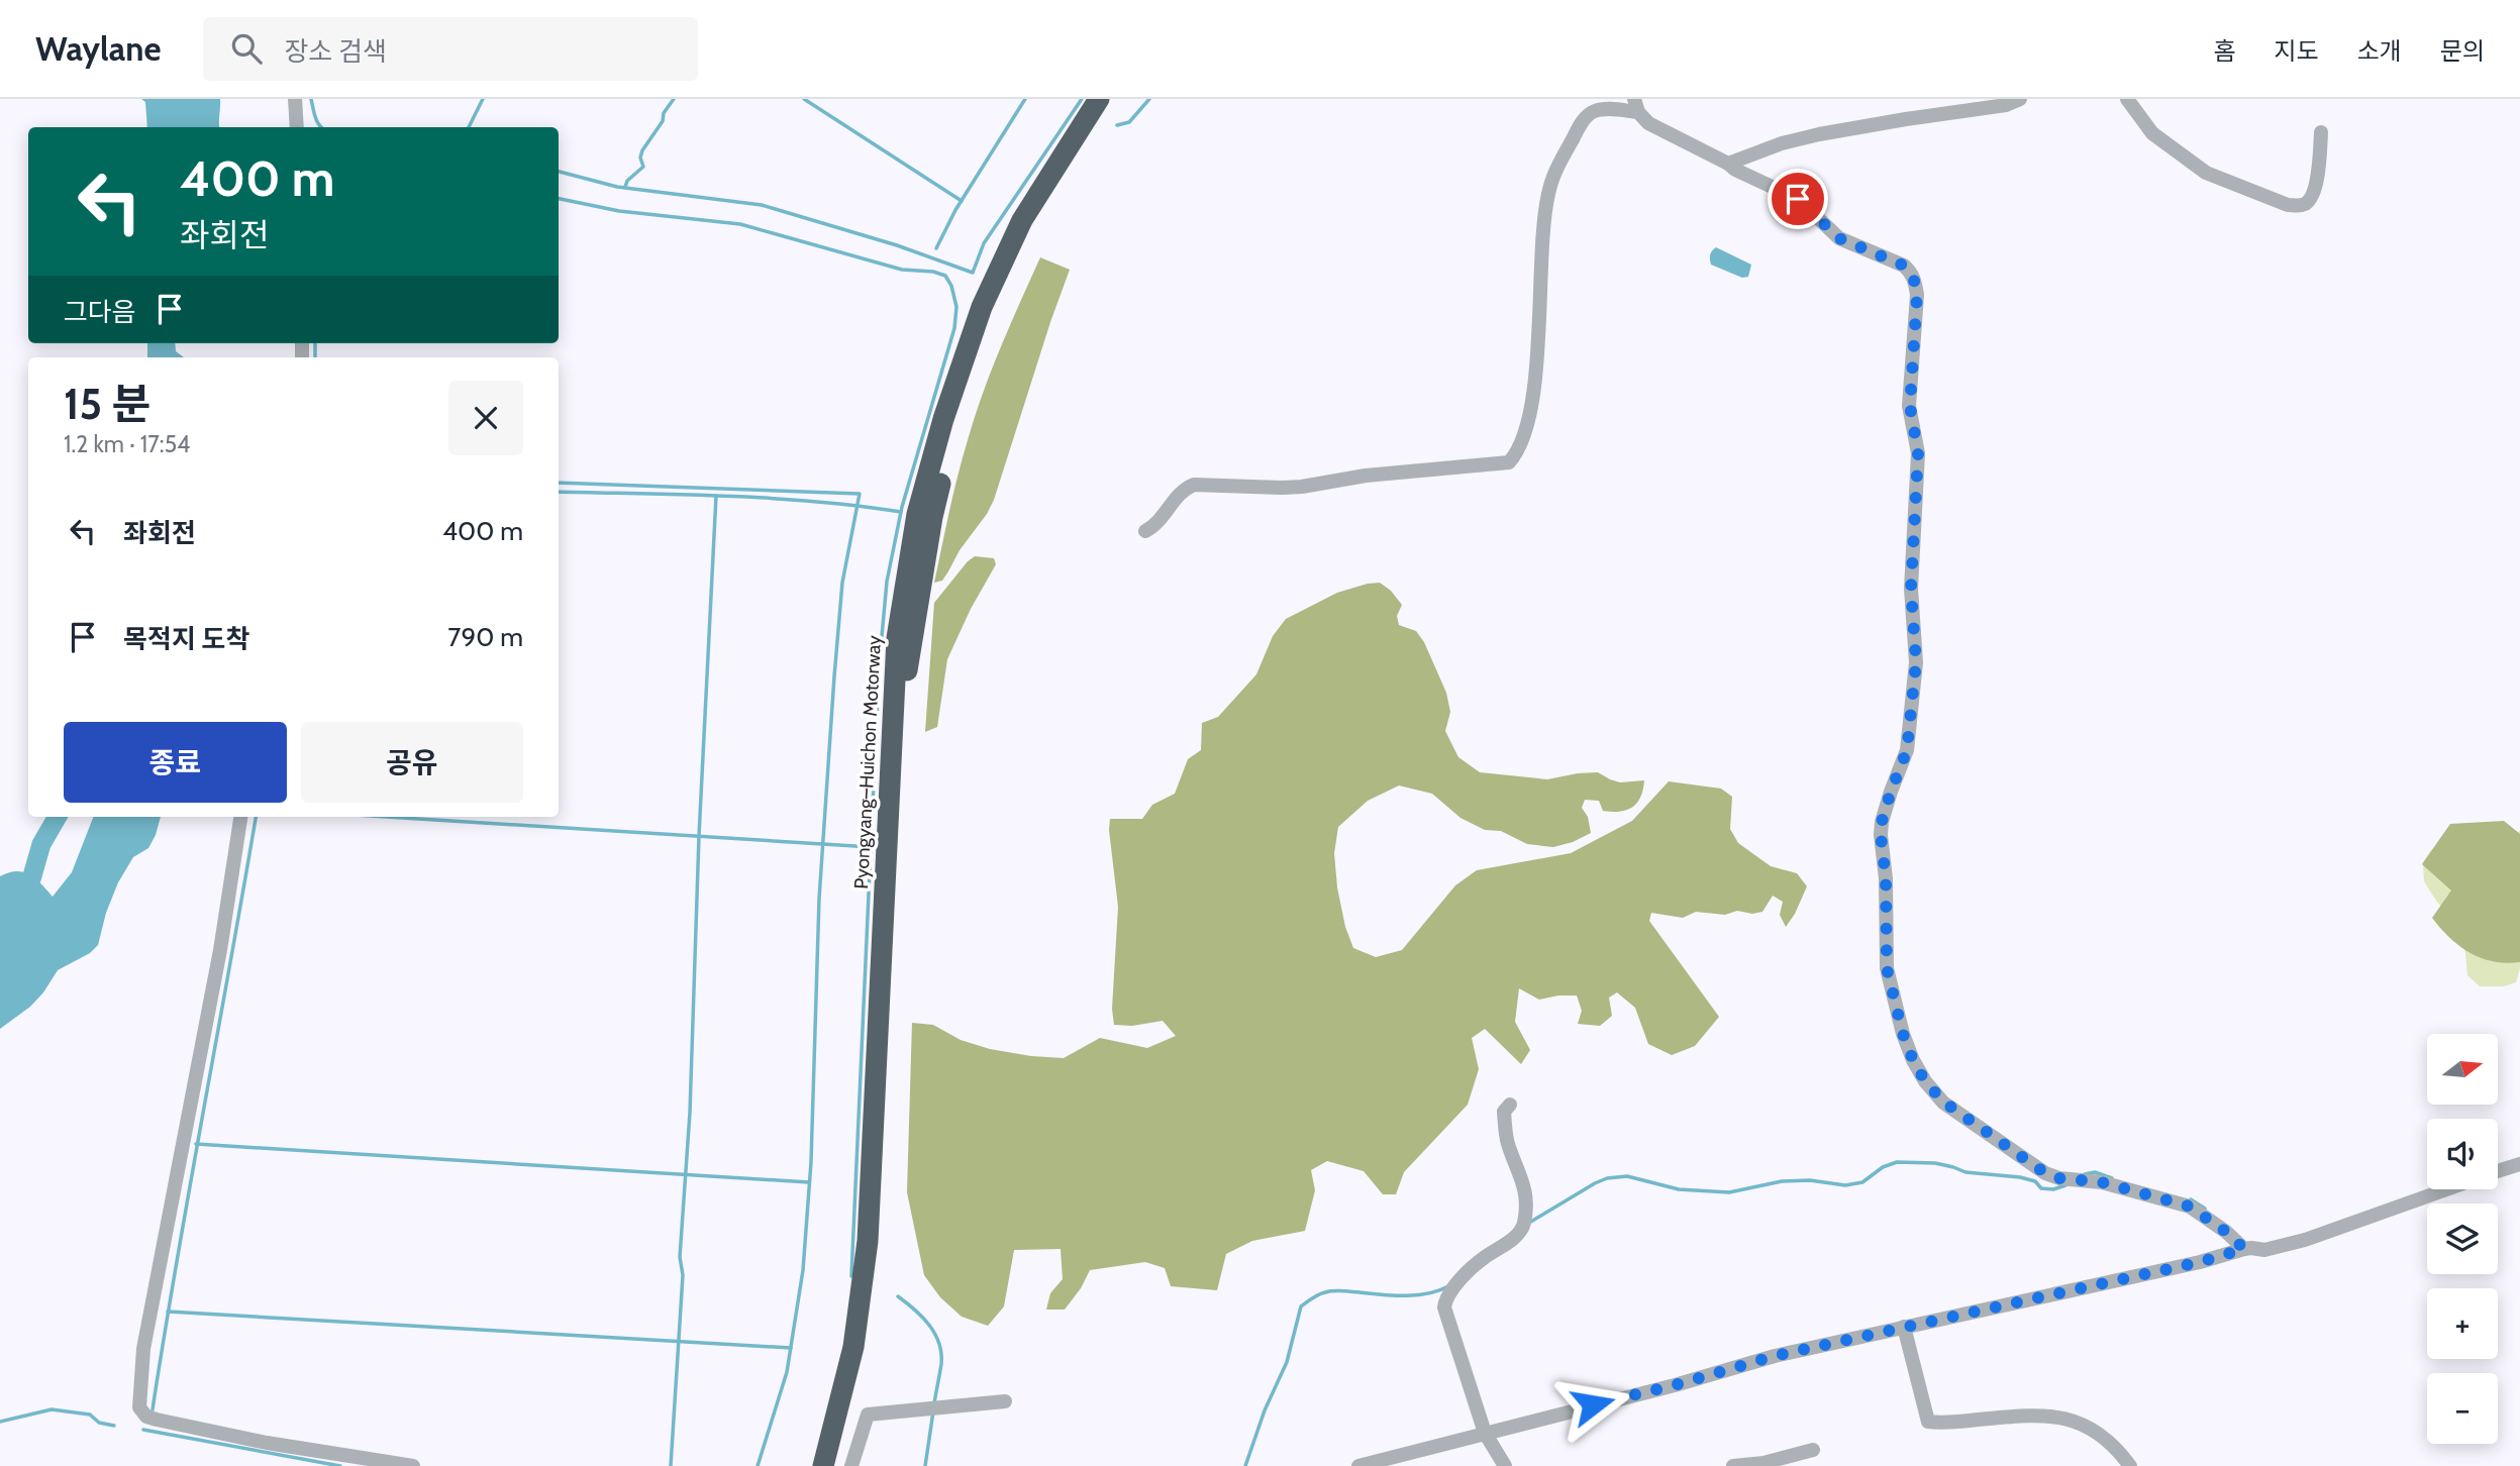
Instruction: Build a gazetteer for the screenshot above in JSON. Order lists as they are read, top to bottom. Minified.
{"streets":{"highway":["Pyongyang–Huichon Motorway"]},"north":"right","page":{"header":"Waylane","search":"장소 검색","nav":["홈","지도","소개","문의"],"turn":["400 m","좌회전"],"then":"그다음","heading":["15 분","1.2 km · 17:54"],"list":[{"name":"좌회전","value":"400 m"},{"name":"목적지 도착","value":"790 m"}],"buttons":["종료","공유"],"map_buttons":["+","−"]}}
